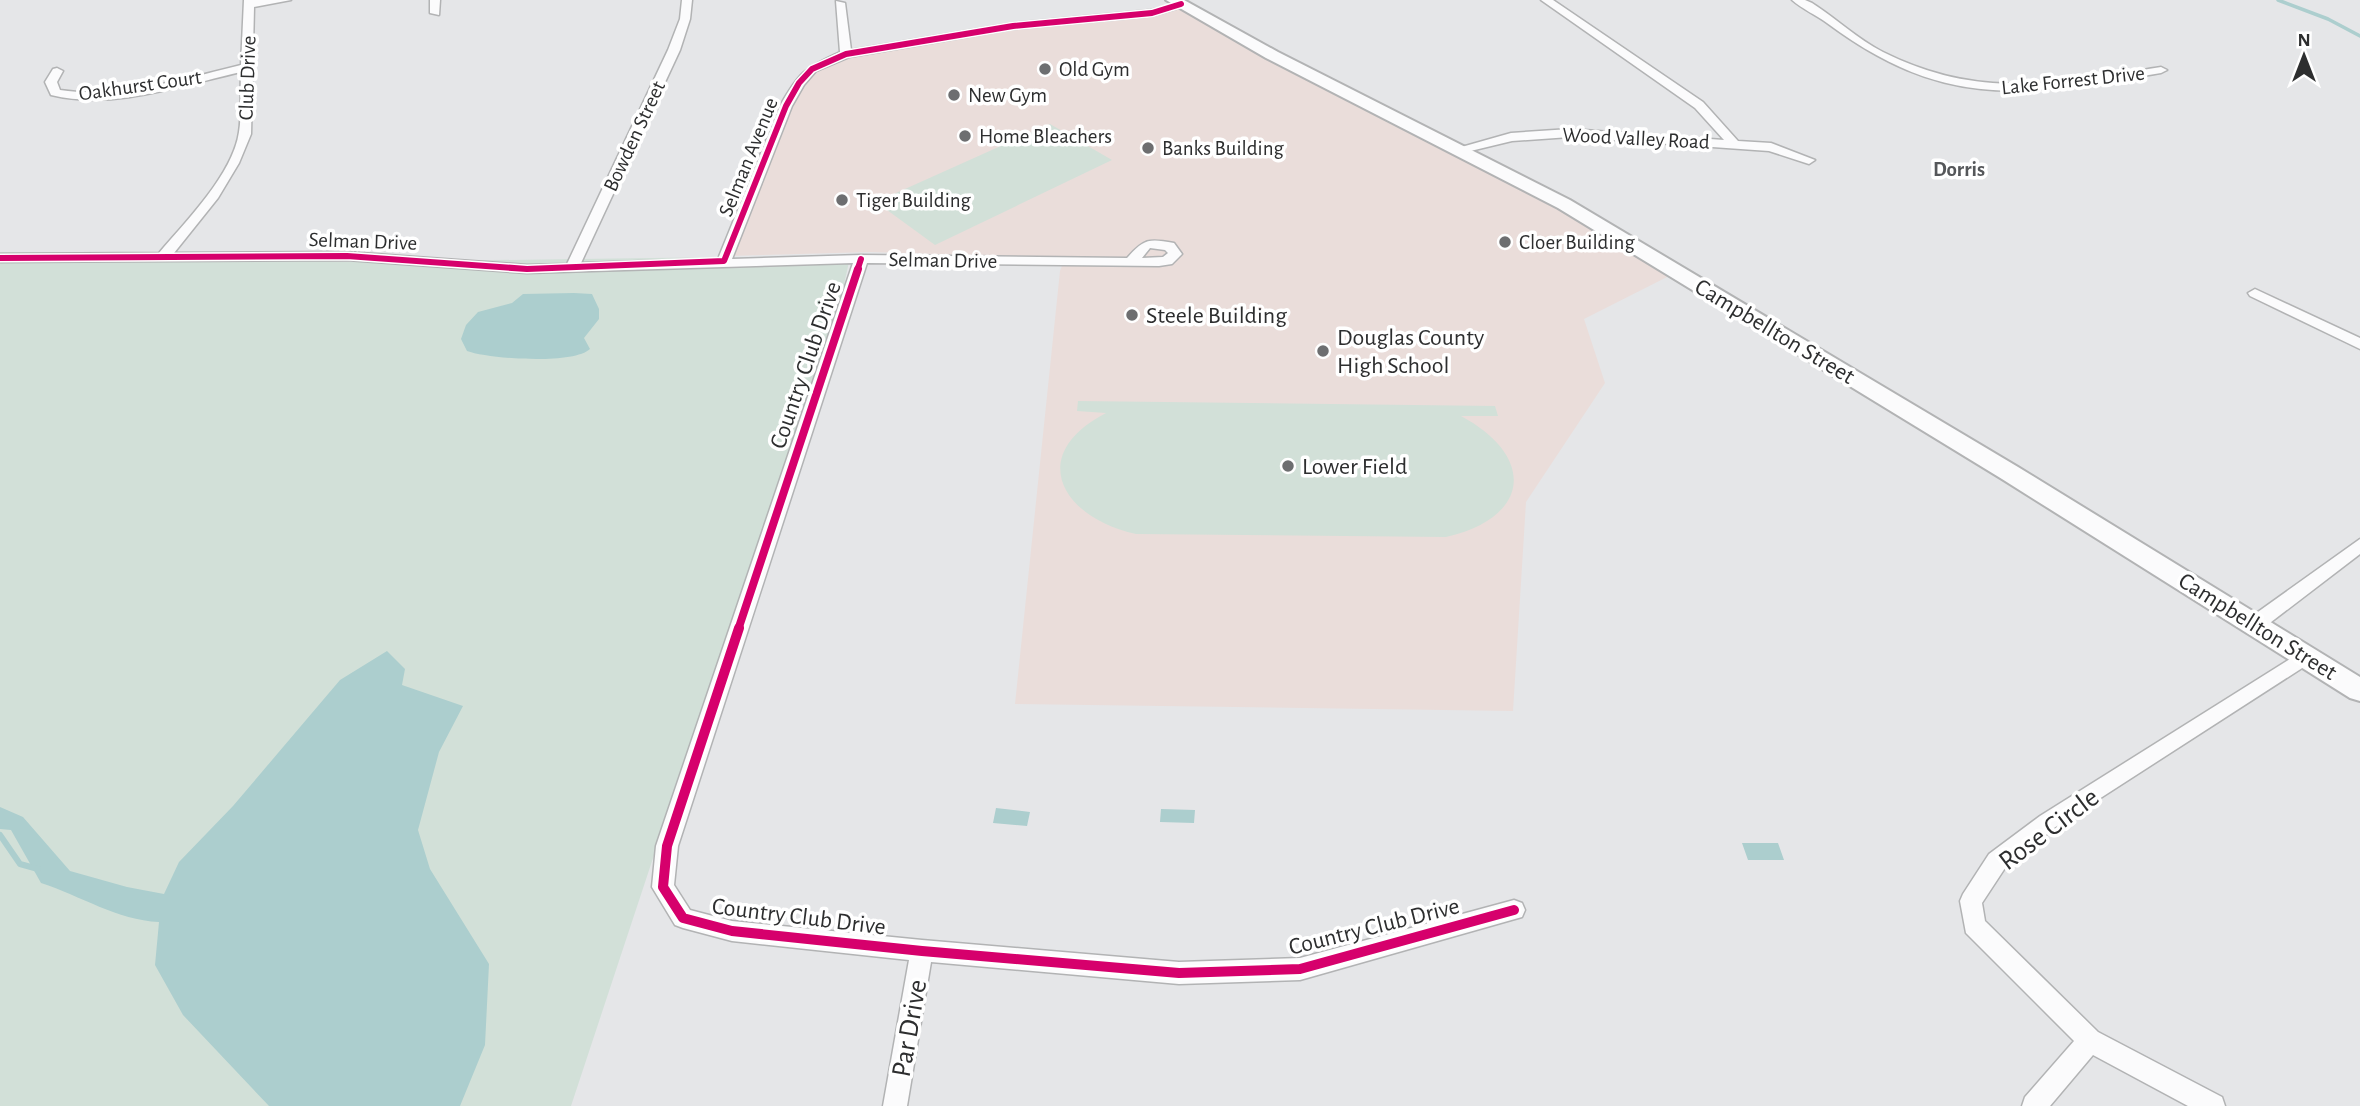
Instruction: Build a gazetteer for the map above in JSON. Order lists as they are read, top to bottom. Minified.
{"streets":{"main road":["Campbellton Street"],"street":["Club Drive","Lake Forrest Drive","Oakhurst Court","Bowden Street","Wood Valley Road","Selman Avenue","Selman Drive","Country Club Drive","Rose Circle","Par Drive"]},"crossings":[["Club Drive","Oakhurst Court"],["Club Drive","Selman Drive"],["Bowden Street","Selman Drive"],["Wood Valley Road","Campbellton Street"],["Selman Avenue","Selman Drive"],["Selman Avenue","Campbellton Street"],["Selman Drive","Country Club Drive"],["Campbellton Street","Rose Circle"],["Country Club Drive","Par Drive"]],"districts":["Dorris"],"places":["Old Gym","New Gym","Home Bleachers","Banks Building","Tiger Building","Cloer Building","Steele Building","Douglas County High School","Lower Field"],"north":"top"}
